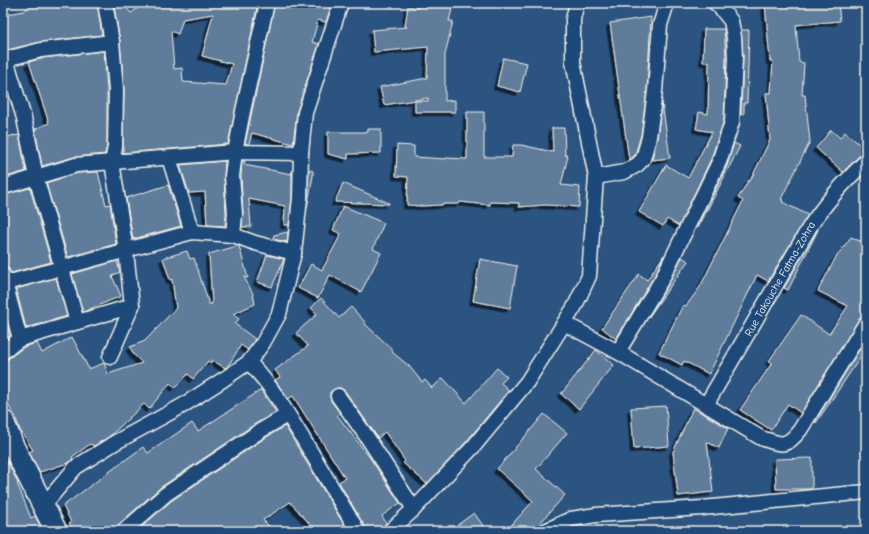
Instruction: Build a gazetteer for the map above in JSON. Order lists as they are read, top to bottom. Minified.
{"streets":{"street":["Rue Takouche Fatma-Zohra"]}}
